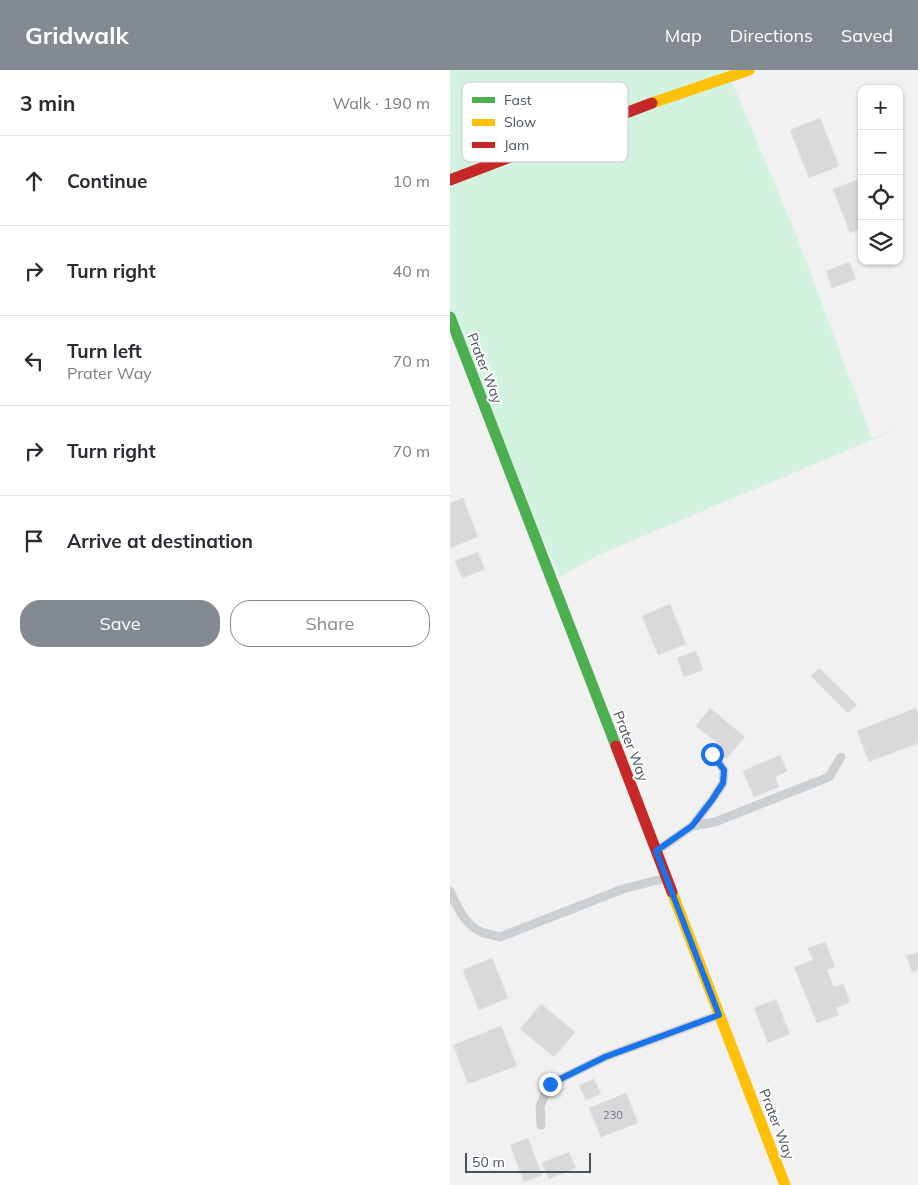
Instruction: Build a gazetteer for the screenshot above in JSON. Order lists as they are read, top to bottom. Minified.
{"streets":{"street":["Prater Way"]},"house_numbers":["230"],"legend":["Fast","Slow","Jam"],"scale_bar":"50 m","page":{"header":"Gridwalk","nav":["Map","Directions","Saved"],"heading":["3 min","Walk · 190 m"],"map_buttons":["+","−"],"list":[["Continue","10 m"],["Turn right","40 m"],["Turn left","Prater Way","70 m"],["Turn right","70 m"],"Arrive at destination"],"buttons":["Save","Share"],"scale":"50 m"}}
